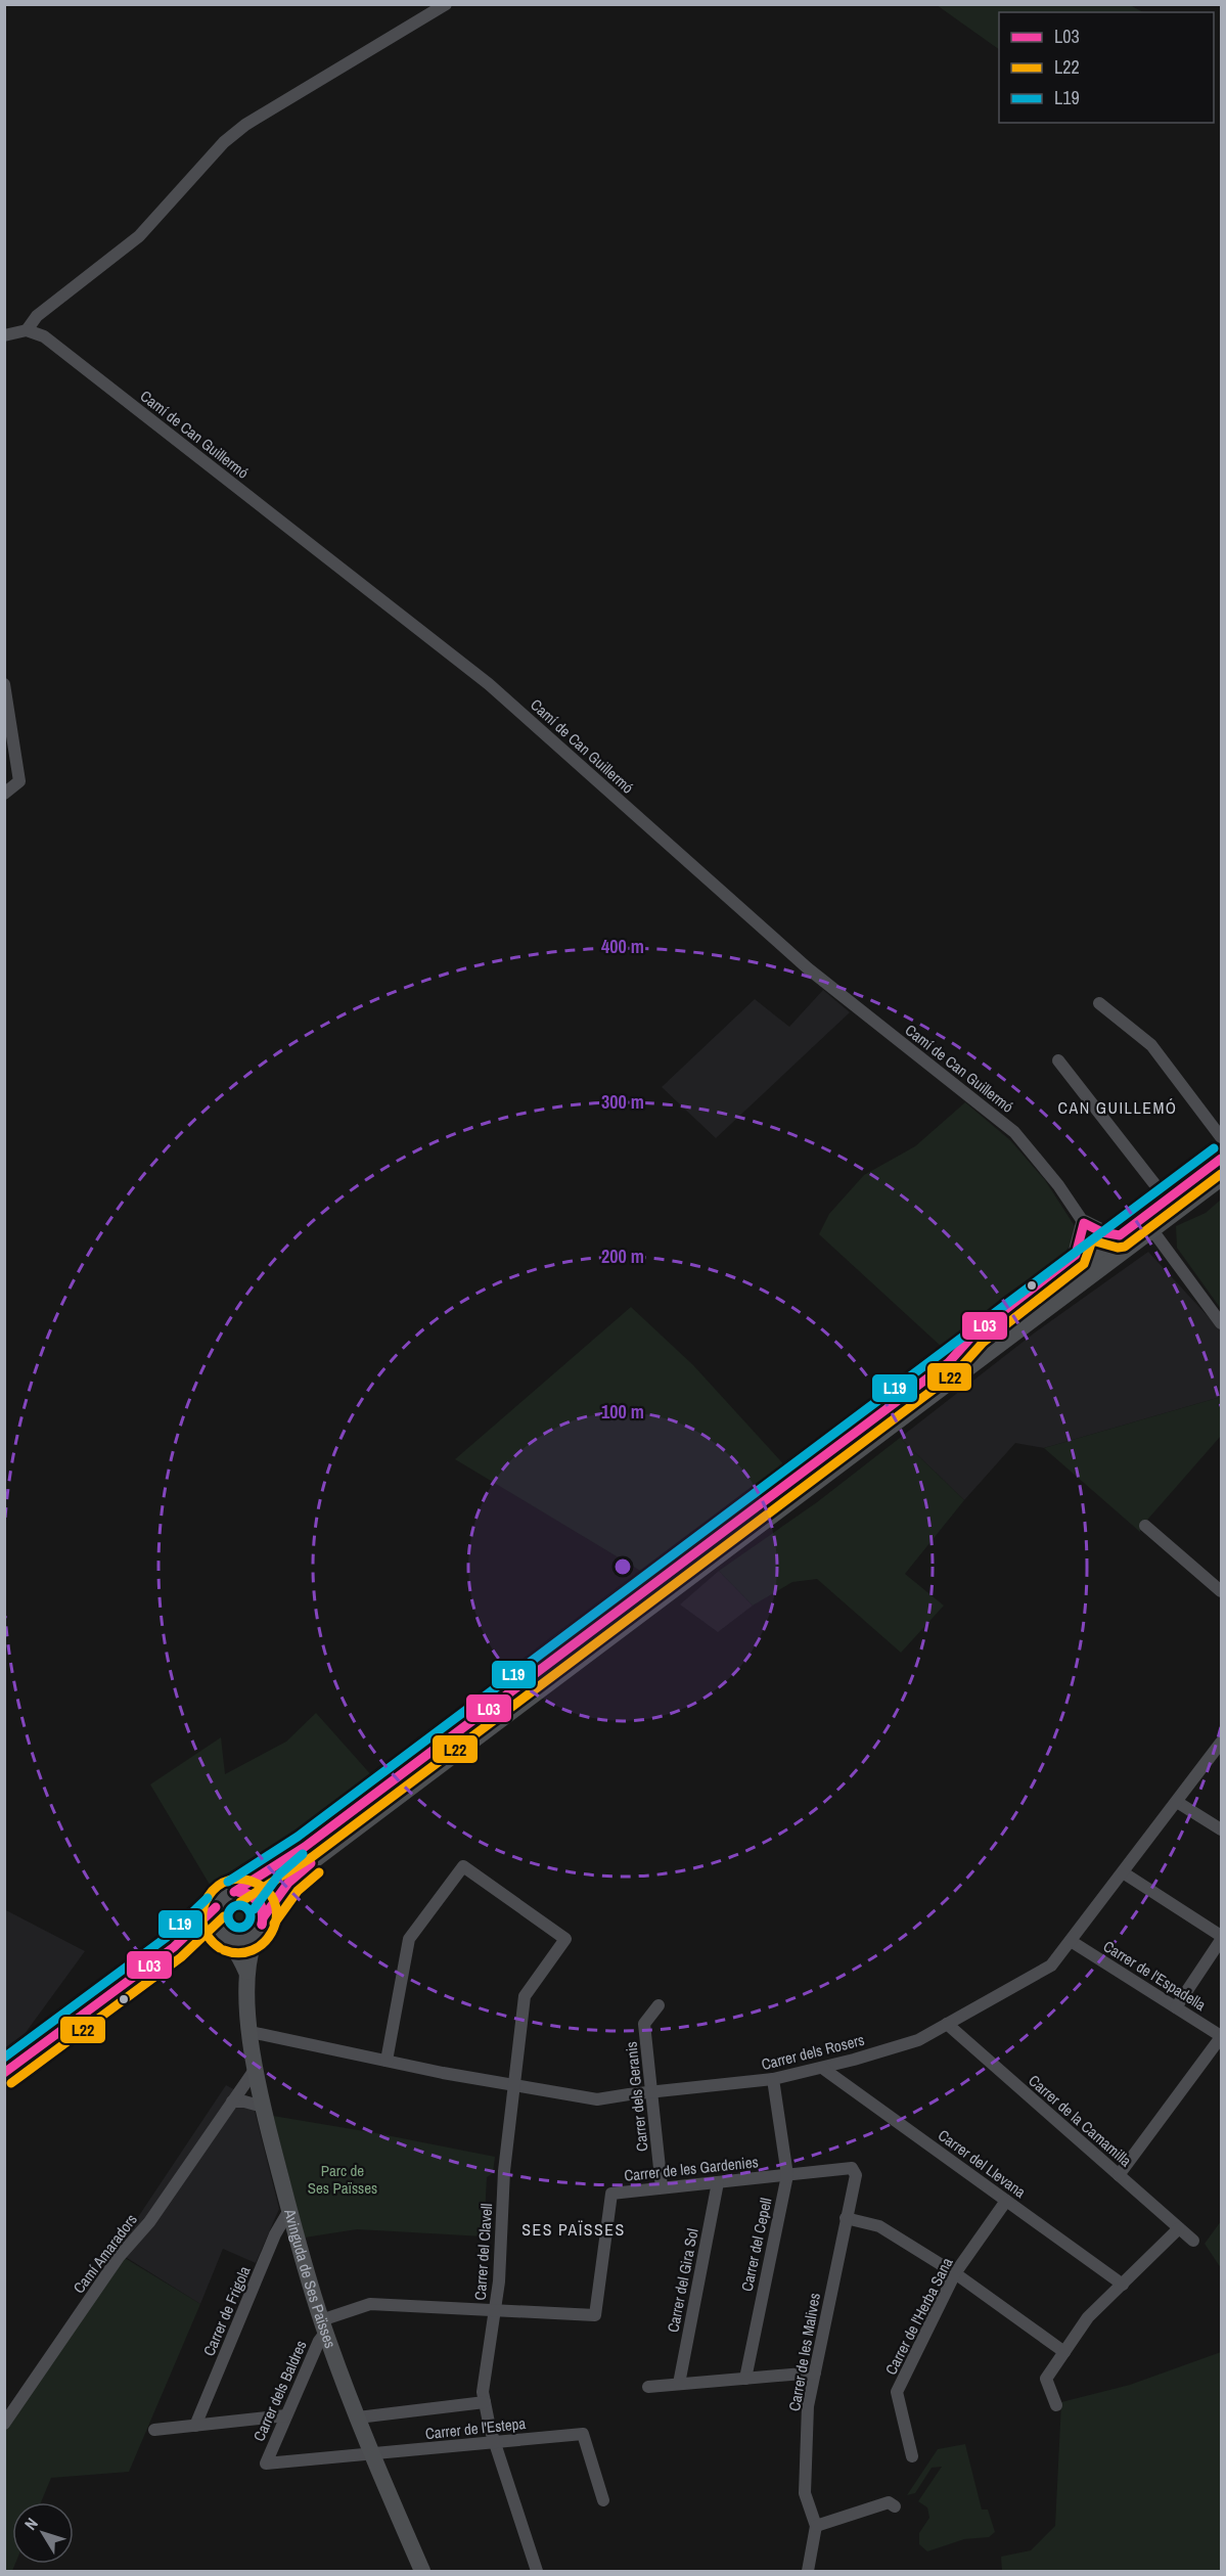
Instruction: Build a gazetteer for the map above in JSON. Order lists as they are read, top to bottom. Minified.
{"streets":{"main road":["Avinguda de Ses Païsses"],"street":["Camí de Can Guillermó","Carrer de l'Espadella","Carrer dels Rosers","Carrer dels Geranis","Carrer de la Camamilla","Carrer del Llevana","Carrer de les Gardenies","Carrer del Cepell","Carrer del Clavell","Camí Amaradors","Carrer del Gira Sol","Carrer de Frigola","Carrer de l'Herba Sana","Carrer de les Malives","Carrer dels Baldres","Carrer de l'Estepa"]},"crossings":[["Carrer de l'Espadella","Carrer dels Rosers"],["Carrer dels Rosers","Carrer dels Geranis"],["Carrer dels Rosers","Carrer de la Camamilla"],["Carrer dels Rosers","Carrer del Llevana"],["Carrer dels Rosers","Carrer del Cepell"],["Carrer dels Rosers","Carrer del Clavell"],["Carrer dels Rosers","Avinguda de Ses Païsses"],["Carrer dels Geranis","Carrer de les Gardenies"],["Carrer del Llevana","Carrer de l'Herba Sana"],["Carrer de les Gardenies","Carrer del Cepell"],["Carrer de les Gardenies","Carrer del Clavell"],["Carrer de les Gardenies","Carrer del Gira Sol"],["Carrer de les Gardenies","Carrer de les Malives"],["Carrer del Clavell","Carrer de l'Estepa"],["Camí Amaradors","Avinguda de Ses Païsses"],["Avinguda de Ses Païsses","Carrer de Frigola"],["Avinguda de Ses Païsses","Carrer dels Baldres"],["Avinguda de Ses Païsses","Carrer de l'Estepa"],["Carrer dels Baldres","Carrer de l'Estepa"]],"districts":["CAN GUILLEMÓ","SES PAÏSSES"],"parks":["Parc de Ses Païsses"],"lines":["transit line L19","transit line L03","transit line L22"],"legend":["L03","L22","L19"],"north":"top left","rings":["400 m","300 m","200 m","100 m"]}
